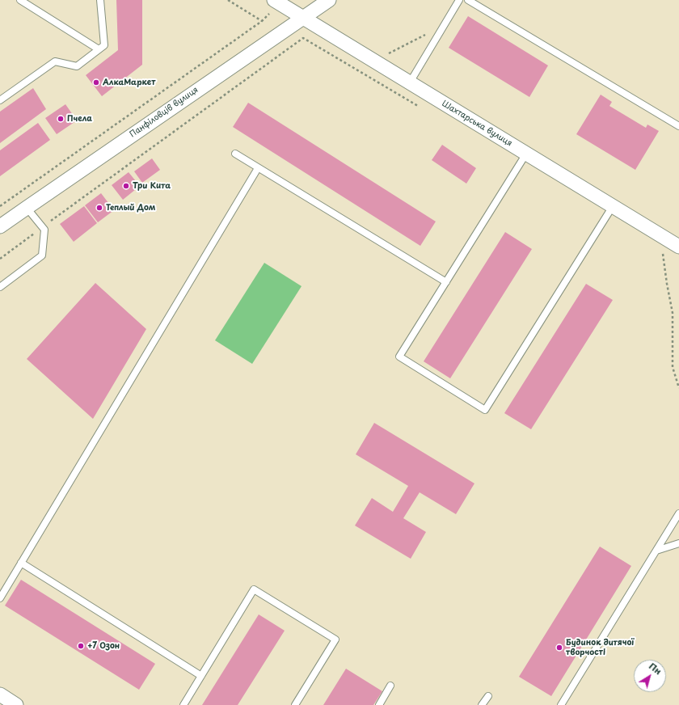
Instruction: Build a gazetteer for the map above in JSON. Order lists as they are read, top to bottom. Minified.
{"streets":{"street":["Панфіловців вулиця","Шахтарська вулиця"]},"crossings":[["Панфіловців вулиця","Шахтарська вулиця"]],"places":["АлкаМаркет","Пчела","Три Кита","Теплый Дом","+7 Озон","Будинок дитячої творчості"],"north":"top right"}
